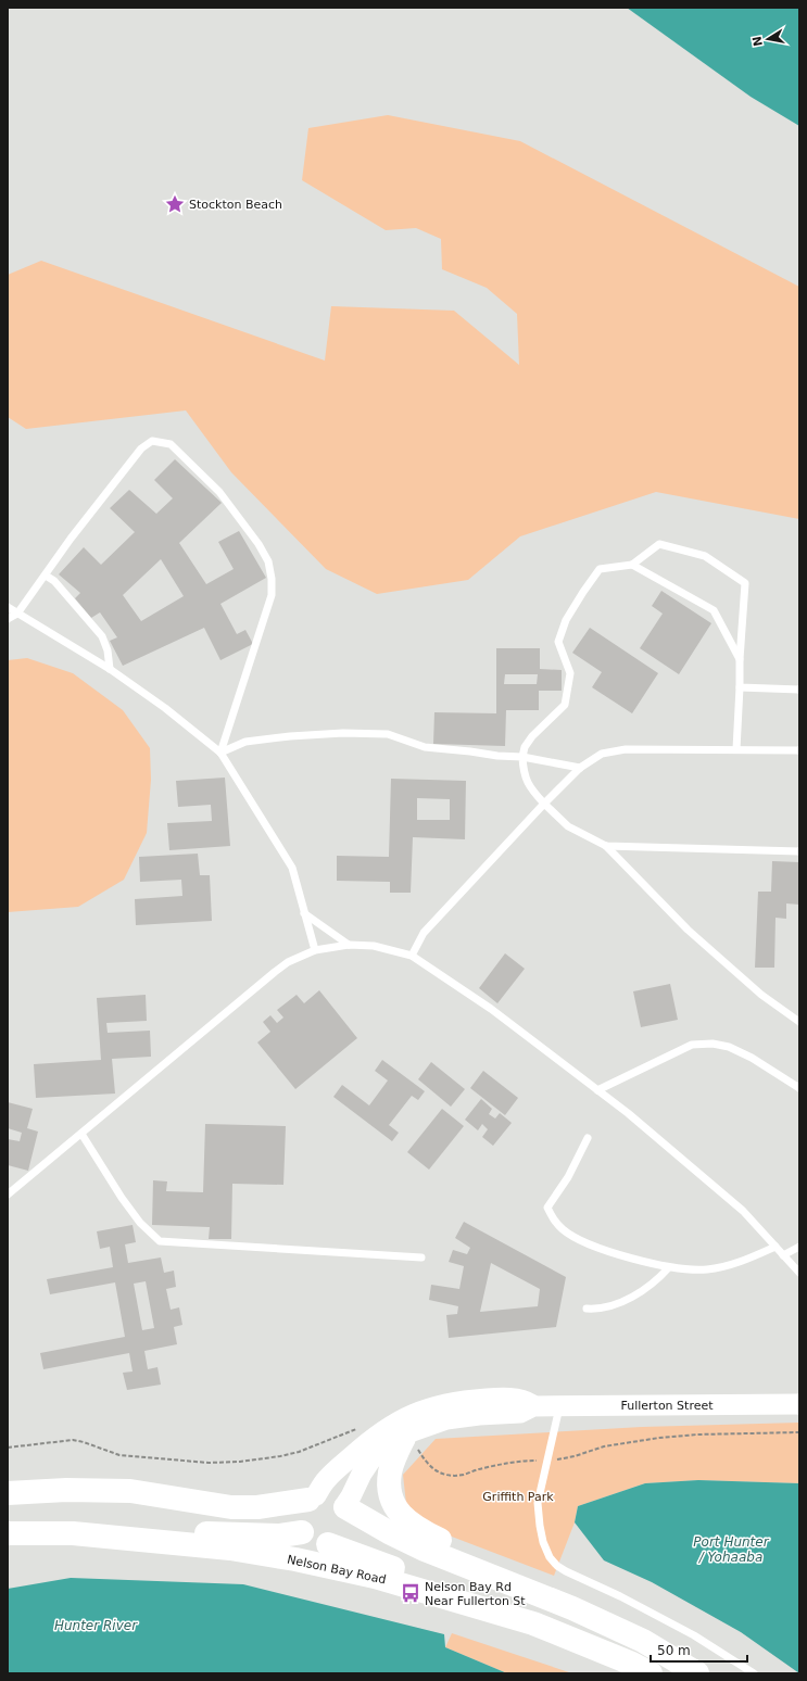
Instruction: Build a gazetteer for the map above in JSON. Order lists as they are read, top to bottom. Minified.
{"streets":{"main road":["Fullerton Street","Nelson Bay Road"]},"water":["Port Hunter / Yohaaba","Hunter River"],"parks":["Griffith Park"],"places":{"place":["Stockton Beach"],"bus stop":["Nelson Bay Rd Near Fullerton St"]},"scale_bar":"50 m","north":"left"}
